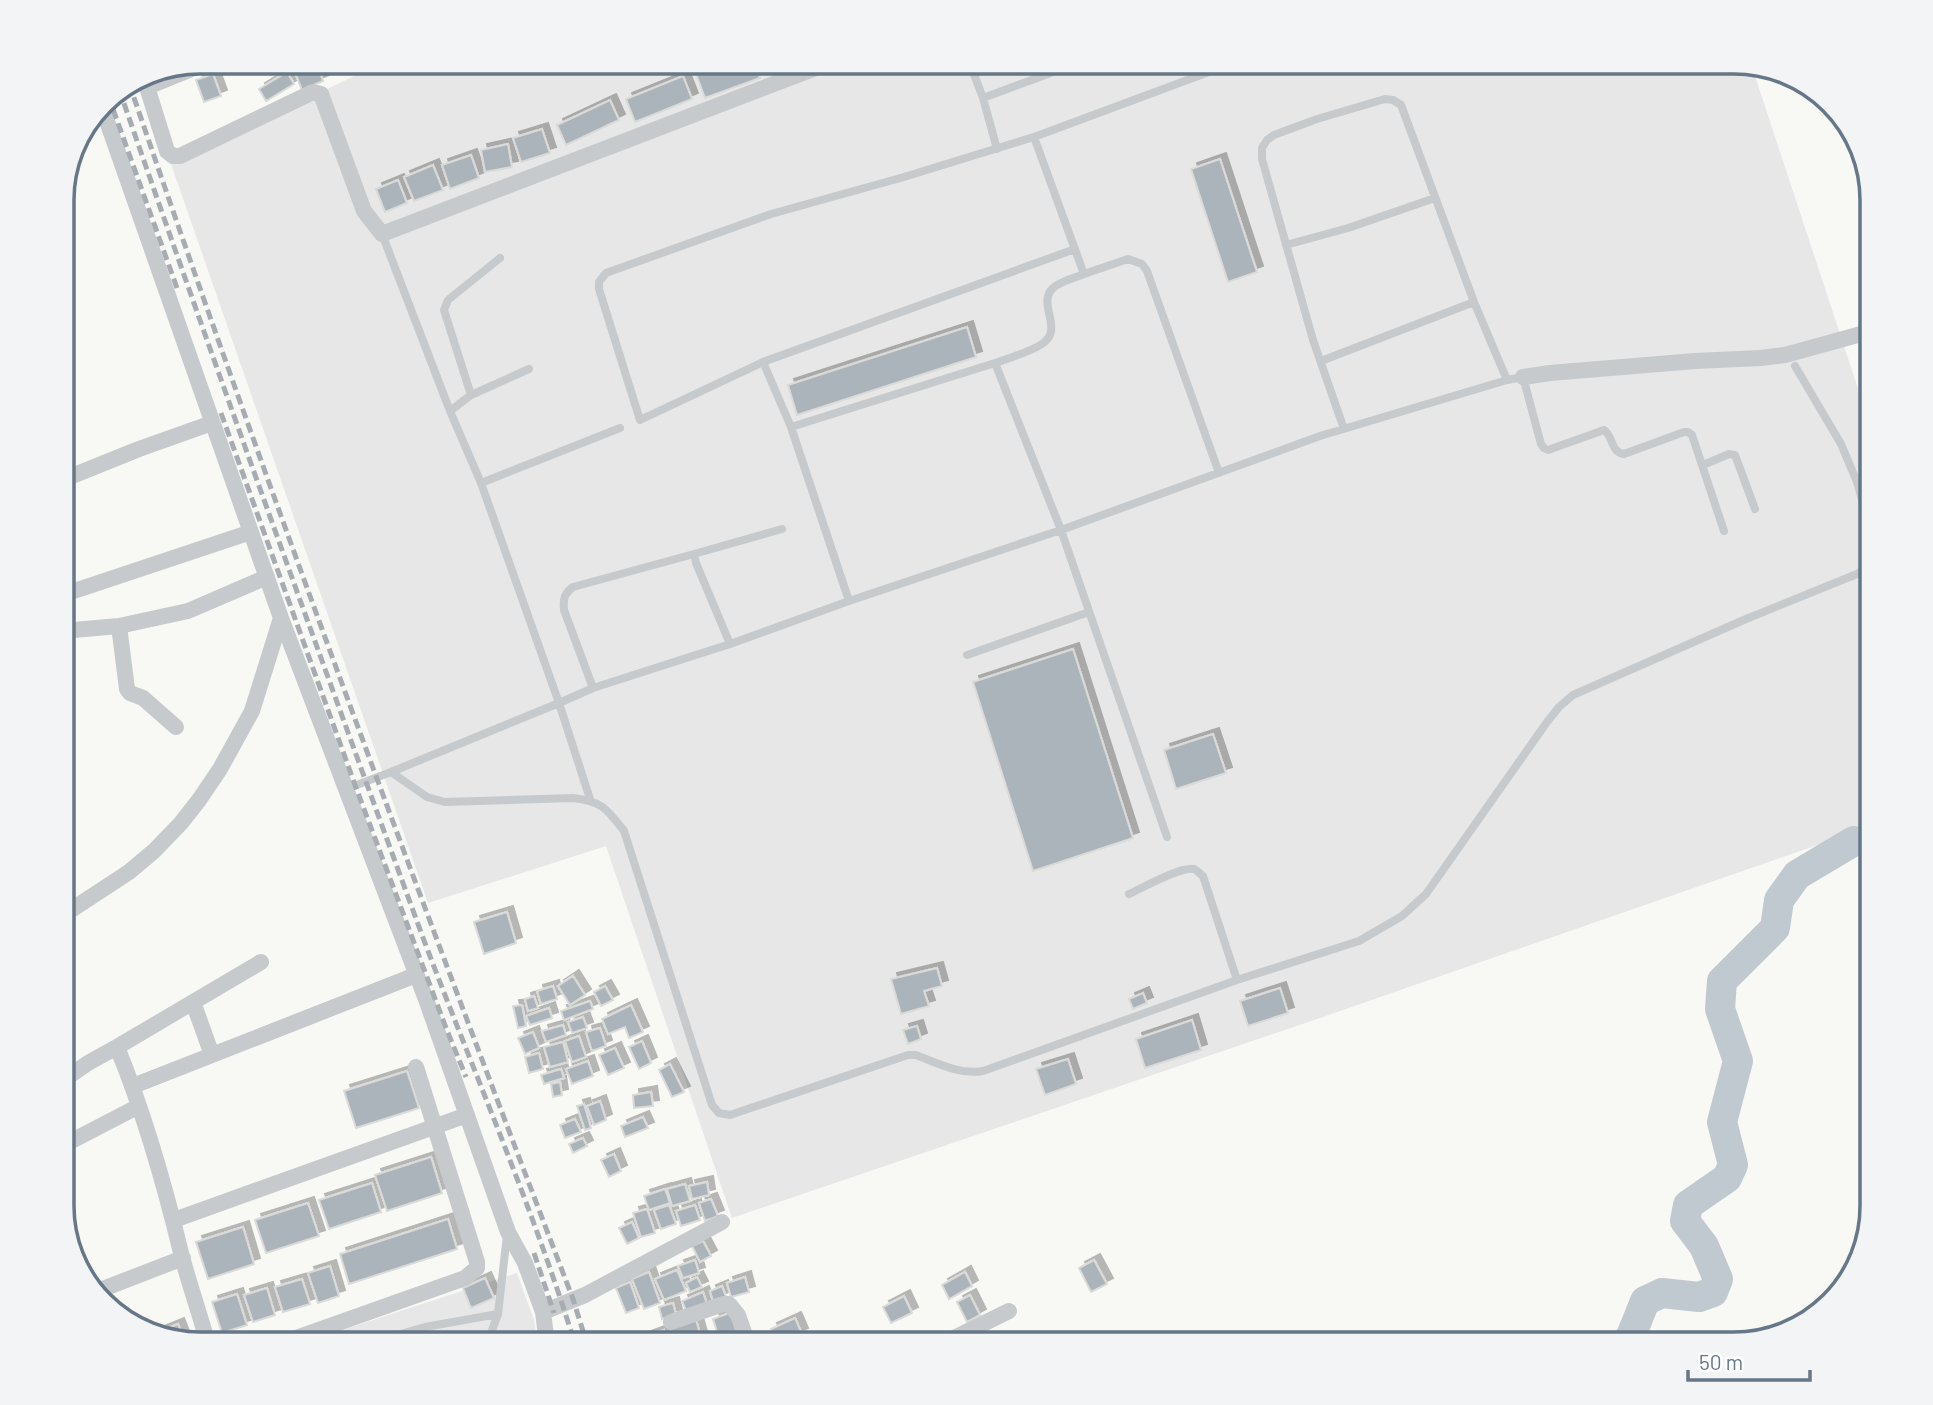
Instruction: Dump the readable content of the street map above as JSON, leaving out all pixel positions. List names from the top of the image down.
{
  "scale_bar": "50 m"
}
